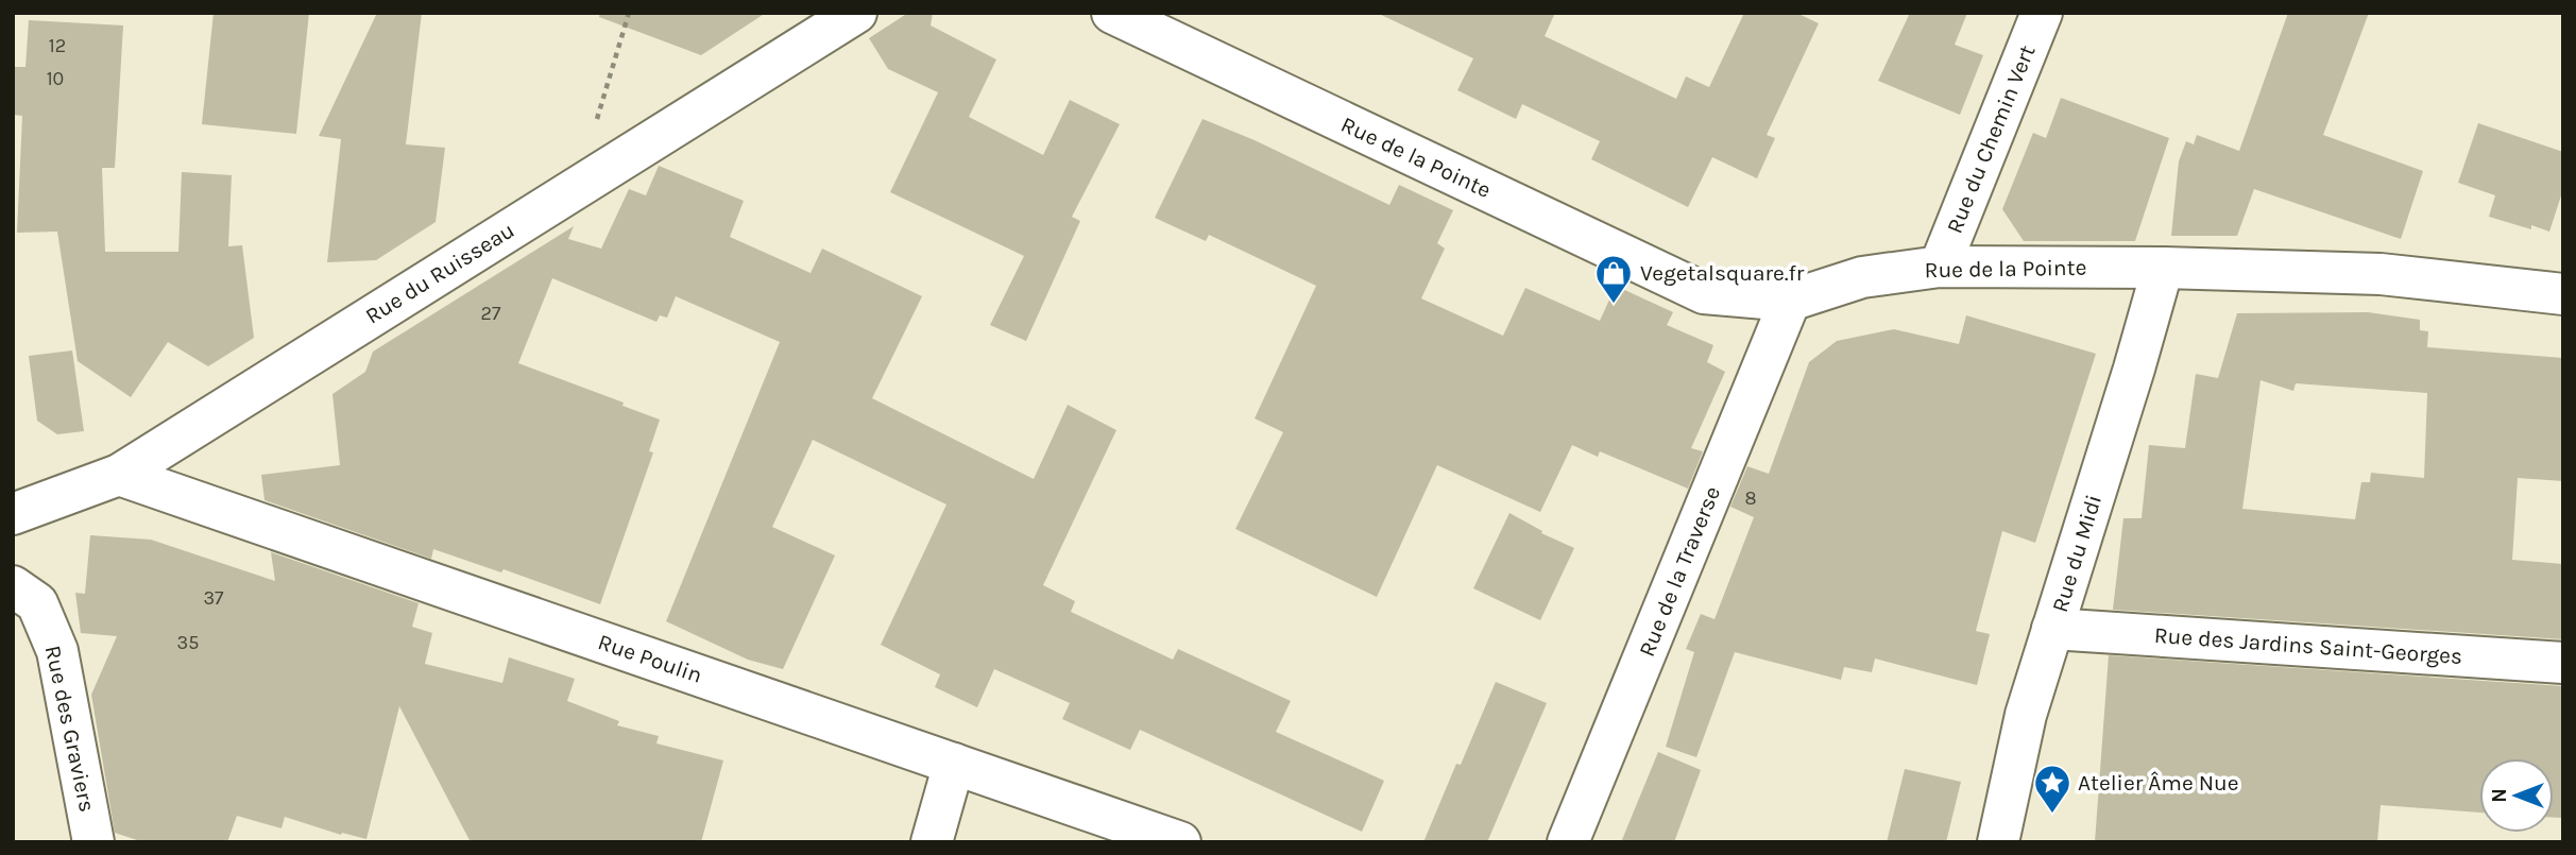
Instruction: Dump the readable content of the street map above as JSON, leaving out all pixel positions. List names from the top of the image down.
{
  "streets": {
    "street": [
      "Rue du Chemin Vert",
      "Rue de la Pointe",
      "Rue du Ruisseau",
      "Rue du Midi",
      "Rue de la Traverse",
      "Rue des Jardins Saint-Georges",
      "Rue Poulin",
      "Rue des Graviers"
    ]
  },
  "crossings": [
    ["Rue du Chemin Vert", "Rue de la Pointe"],
    ["Rue de la Pointe", "Rue du Midi"],
    ["Rue de la Pointe", "Rue de la Traverse"],
    ["Rue du Ruisseau", "Rue Poulin"],
    ["Rue du Midi", "Rue des Jardins Saint-Georges"]
  ],
  "places": {
    "shop": ["Vegetalsquare.fr"],
    "place": ["Atelier Âme Nue"]
  },
  "house_numbers": [
    "12",
    "10",
    "27",
    "8",
    "37",
    "35"
  ],
  "north": "left"
}
